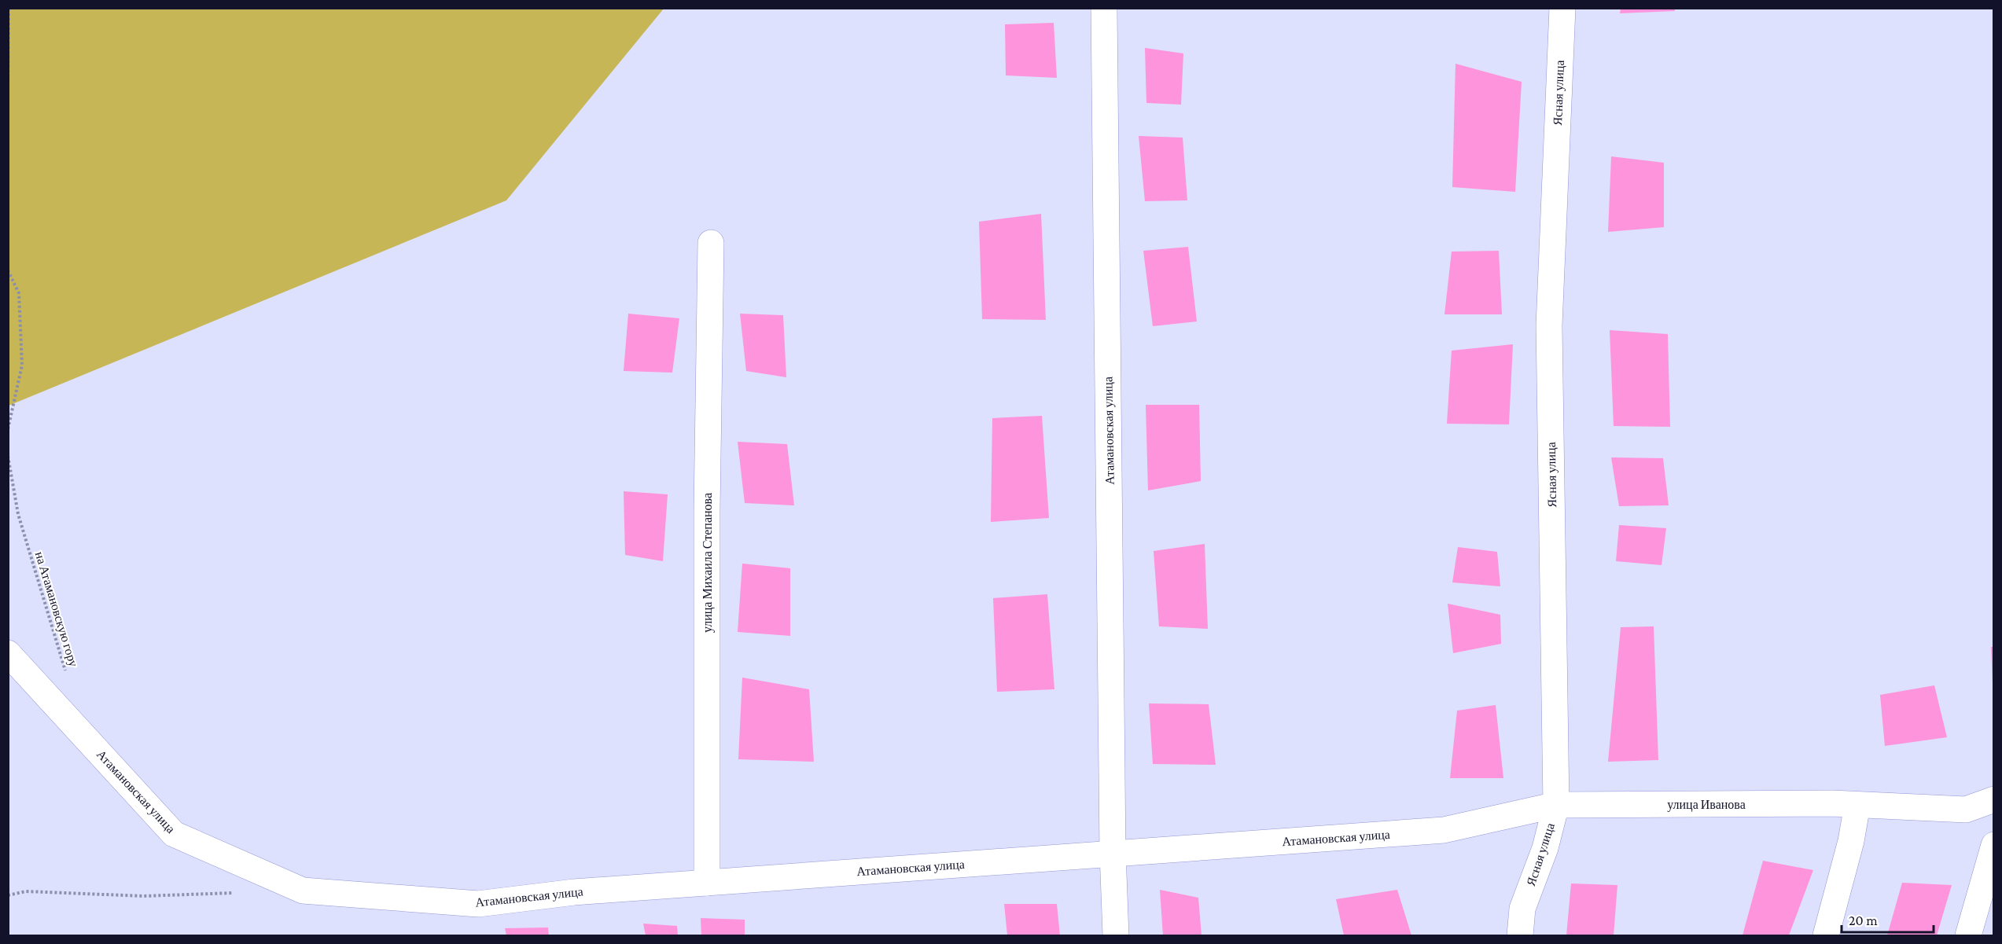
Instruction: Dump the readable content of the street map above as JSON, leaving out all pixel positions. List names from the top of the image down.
{
  "streets": {
    "street": [
      "Ясная улица",
      "Атамановская улица",
      "улица Михаила Степанова",
      "улица Иванова"
    ],
    "path": ["на Атамановскую гору"]
  },
  "crossings": [
    ["Ясная улица", "Атамановская улица"],
    ["Ясная улица", "улица Иванова"],
    ["Атамановская улица", "улица Михаила Степанова"],
    ["Атамановская улица", "улица Иванова"]
  ],
  "scale_bar": "20 m"
}
